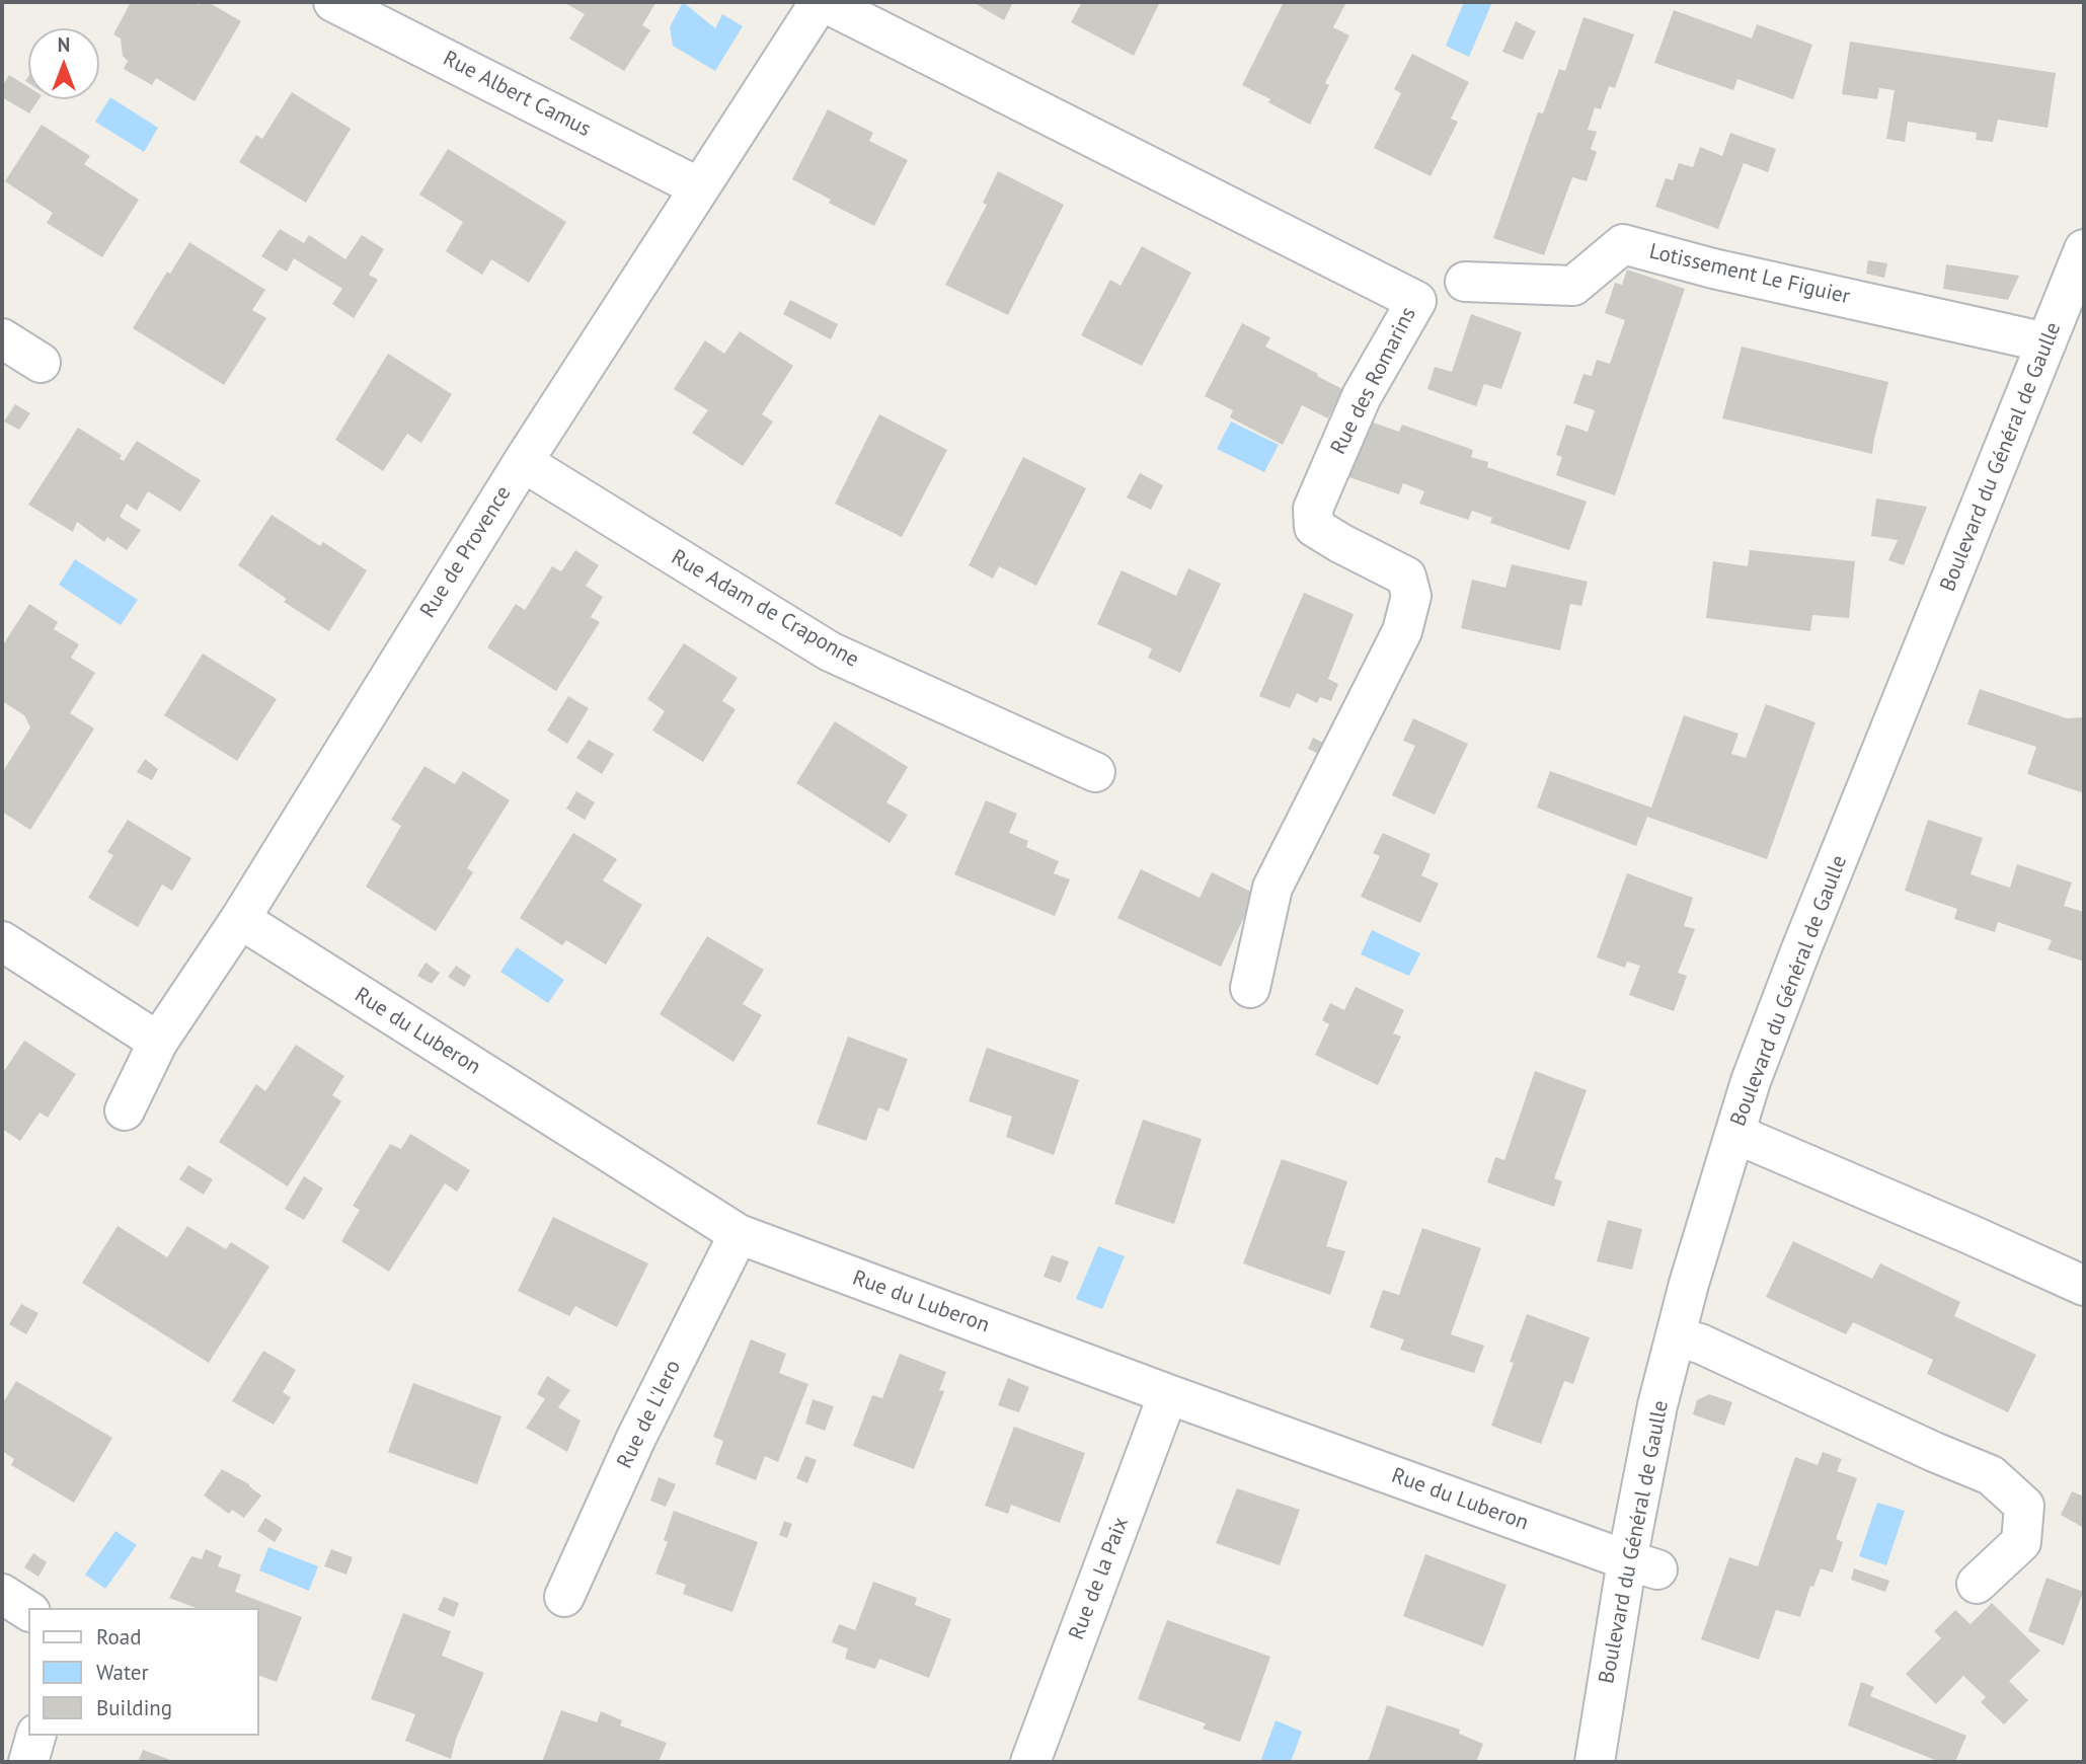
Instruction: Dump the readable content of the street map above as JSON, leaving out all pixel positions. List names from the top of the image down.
{
  "streets": {
    "street": [
      "Rue Albert Camus",
      "Lotissement Le Figuier",
      "Rue des Romarins",
      "Boulevard du Général de Gaulle",
      "Rue de Provence",
      "Rue Adam de Craponne",
      "Rue du Luberon",
      "Rue de L'Iero",
      "Rue de la Paix"
    ]
  },
  "crossings": [
    ["Rue Albert Camus", "Rue de Provence"],
    ["Lotissement Le Figuier", "Boulevard du Général de Gaulle"],
    ["Rue des Romarins", "Rue de Provence"],
    ["Boulevard du Général de Gaulle", "Rue du Luberon"],
    ["Rue de Provence", "Rue Adam de Craponne"],
    ["Rue de Provence", "Rue du Luberon"],
    ["Rue du Luberon", "Rue de L'Iero"],
    ["Rue du Luberon", "Rue de la Paix"]
  ],
  "legend": ["Road", "Water", "Building"],
  "north": "top"
}
